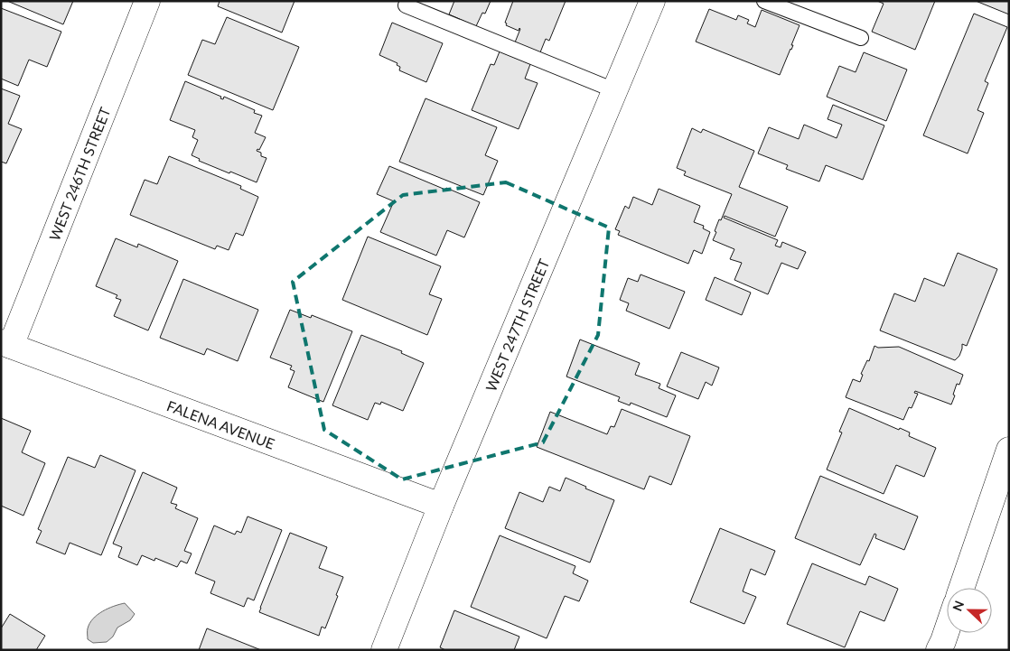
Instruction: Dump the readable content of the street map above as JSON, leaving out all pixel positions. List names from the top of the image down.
{
  "streets": {
    "street": ["WEST 246TH STREET", "WEST 247TH STREET", "FALENA AVENUE"]
  },
  "crossings": [
    ["WEST 246TH STREET", "FALENA AVENUE"],
    ["WEST 247TH STREET", "FALENA AVENUE"]
  ],
  "north": "left"
}
